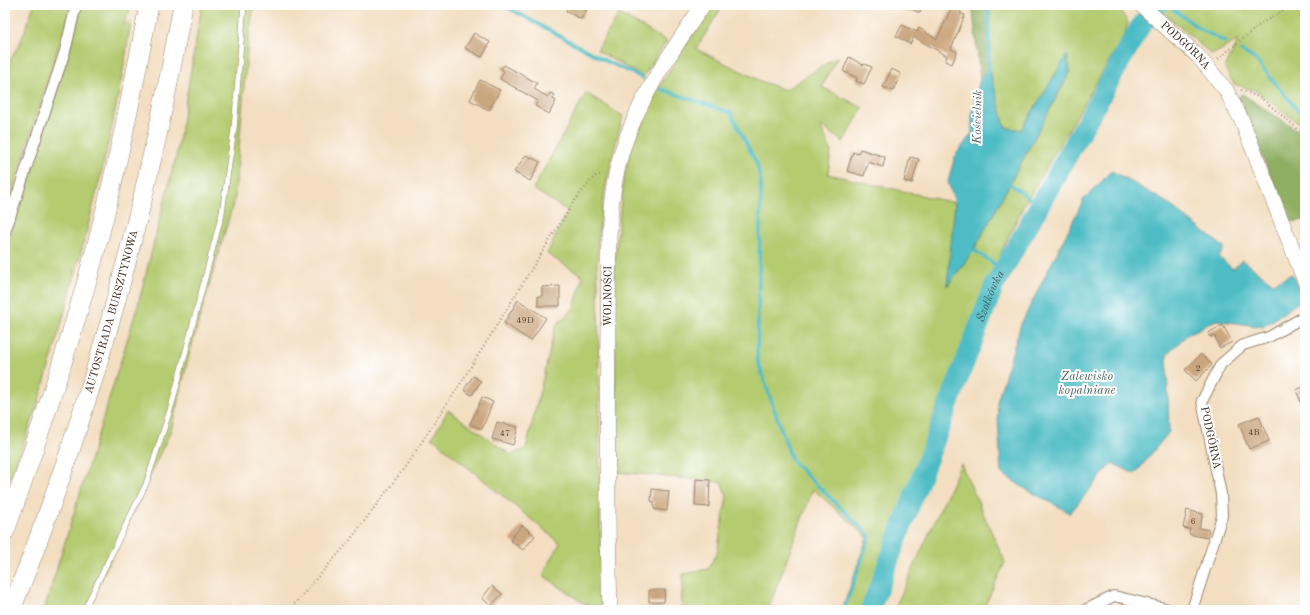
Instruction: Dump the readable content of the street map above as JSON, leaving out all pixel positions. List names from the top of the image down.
{
  "streets": {
    "highway": ["AUTOSTRADA BURSZTYNOWA"],
    "main road": ["PODGÓRNA", "WOLNOŚCI"]
  },
  "water": ["Kościelnik", "Szotkówka", "Zalewisko kopalniane"],
  "house_numbers": [
    "49D",
    "2",
    "4B",
    "47",
    "6"
  ]
}
